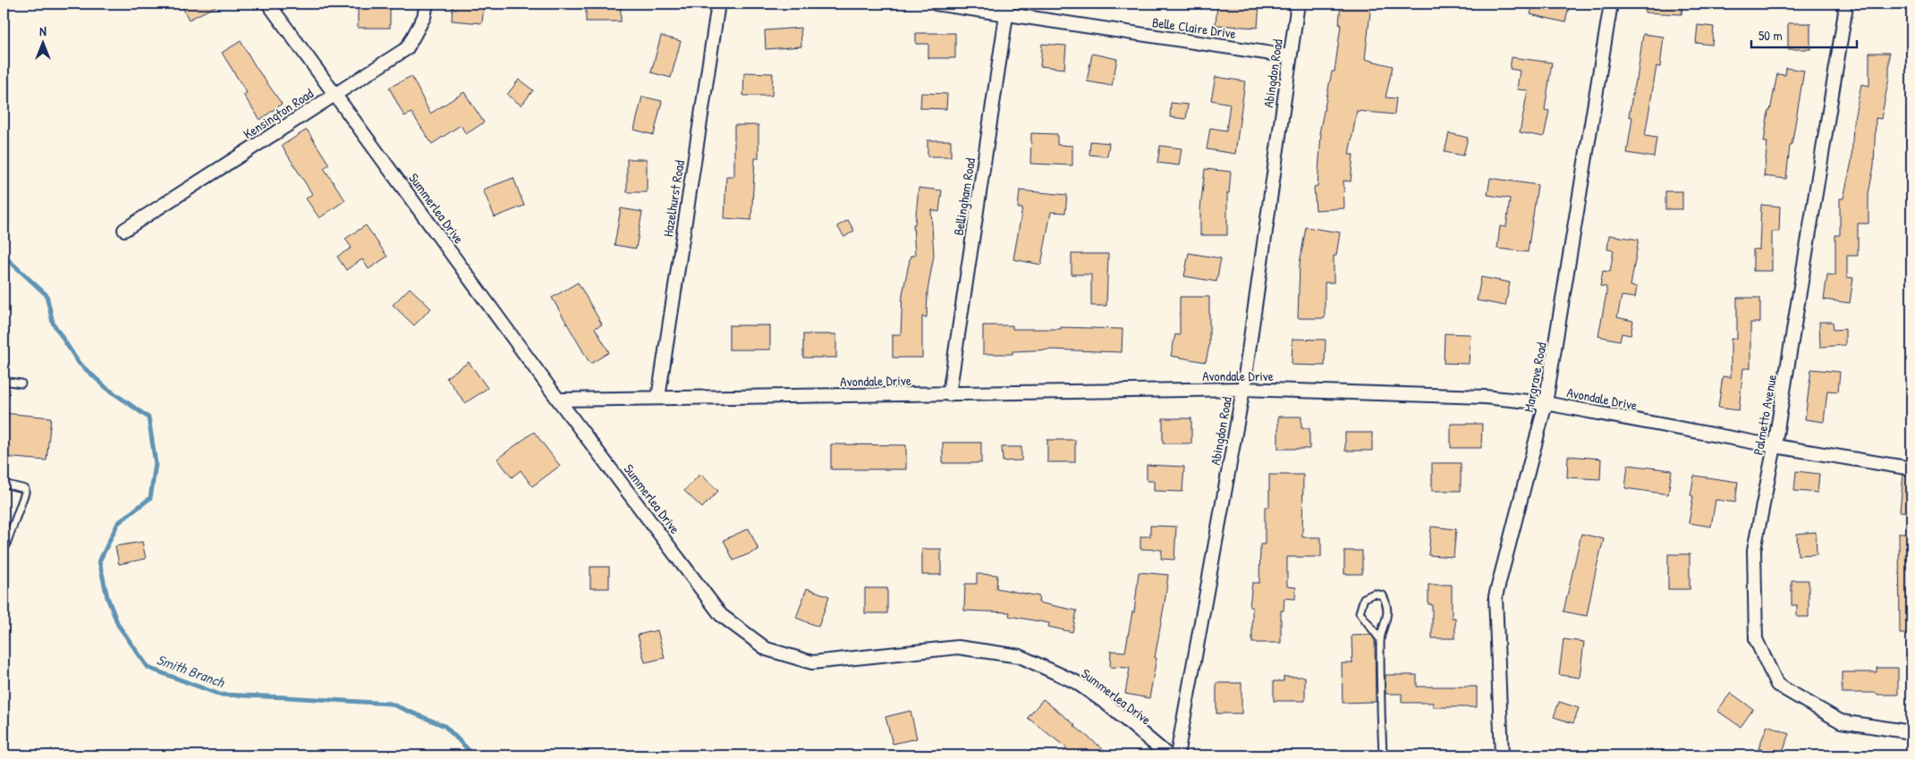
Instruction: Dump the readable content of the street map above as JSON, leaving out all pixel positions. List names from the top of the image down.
{
  "streets": {
    "street": [
      "Belle Claire Drive",
      "Abingdon Road",
      "Kensington Road",
      "Bellingham Road",
      "Hazelhurst Road",
      "Summerlea Drive",
      "Avondale Drive",
      "Margrave Road",
      "Palmetto Avenue"
    ]
  },
  "crossings": [
    ["Belle Claire Drive", "Abingdon Road"],
    ["Belle Claire Drive", "Bellingham Road"],
    ["Abingdon Road", "Avondale Drive"],
    ["Kensington Road", "Summerlea Drive"],
    ["Bellingham Road", "Avondale Drive"],
    ["Hazelhurst Road", "Avondale Drive"],
    ["Summerlea Drive", "Avondale Drive"],
    ["Avondale Drive", "Margrave Road"],
    ["Avondale Drive", "Palmetto Avenue"]
  ],
  "water": ["Smith Branch"],
  "scale_bar": "50 m",
  "north": "top"
}
